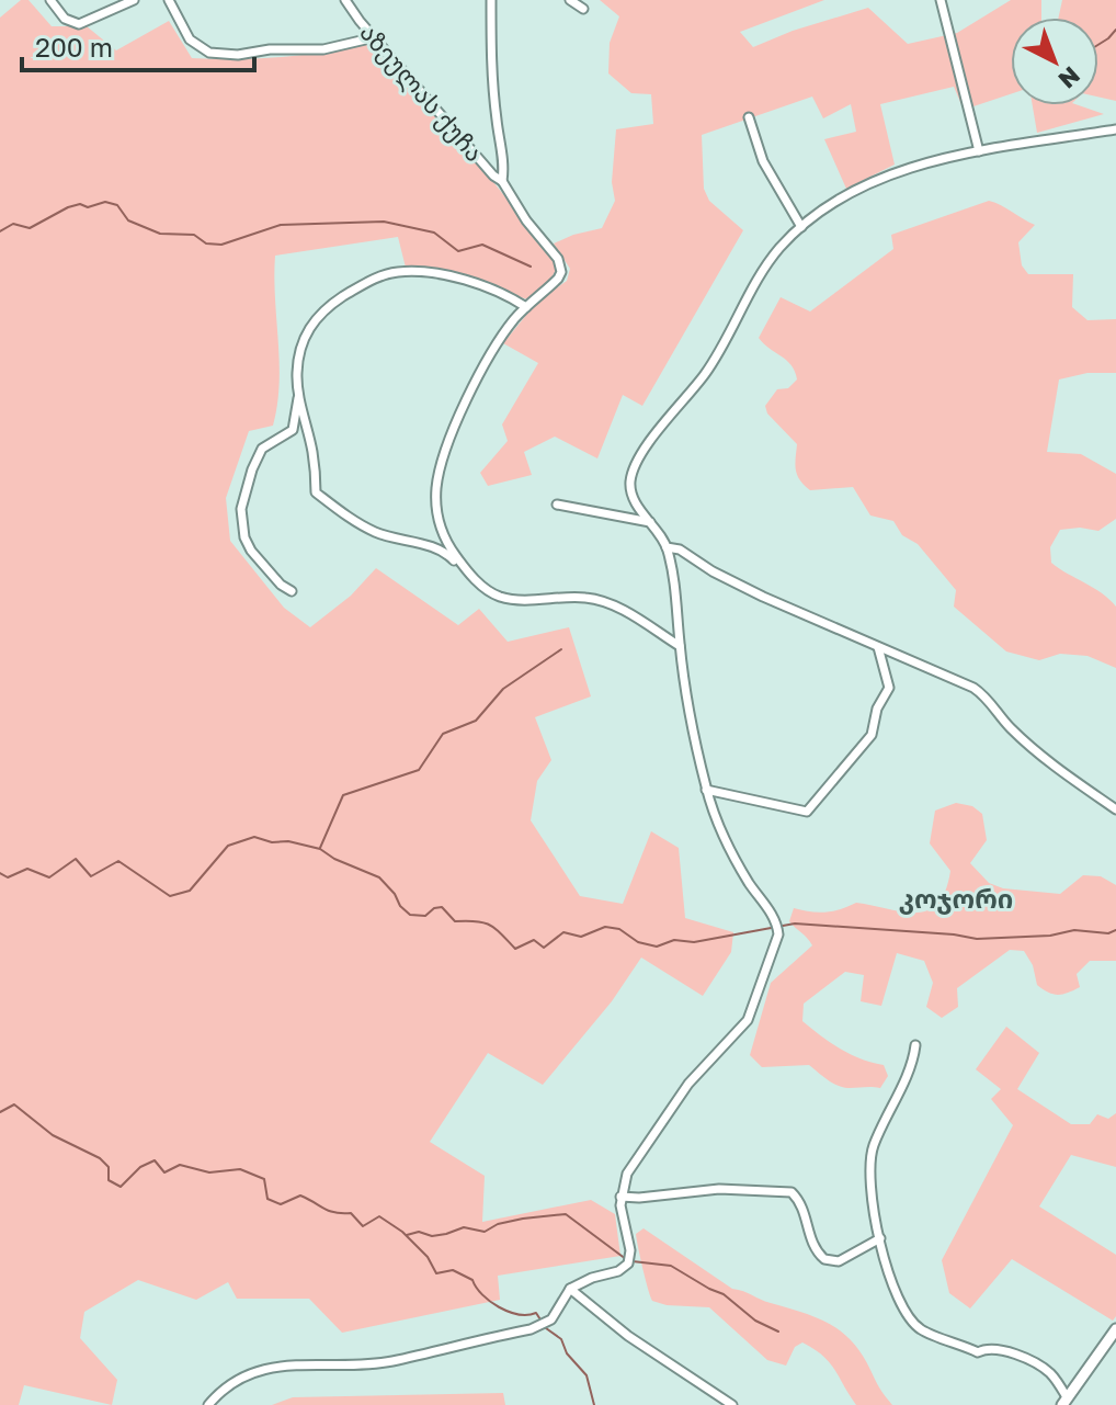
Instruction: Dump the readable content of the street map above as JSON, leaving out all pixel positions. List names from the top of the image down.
{
  "streets": {
    "street": ["აზეულას ქუჩა"]
  },
  "districts": ["კოჯორი"],
  "scale_bar": "200 m",
  "north": "bottom right"
}
